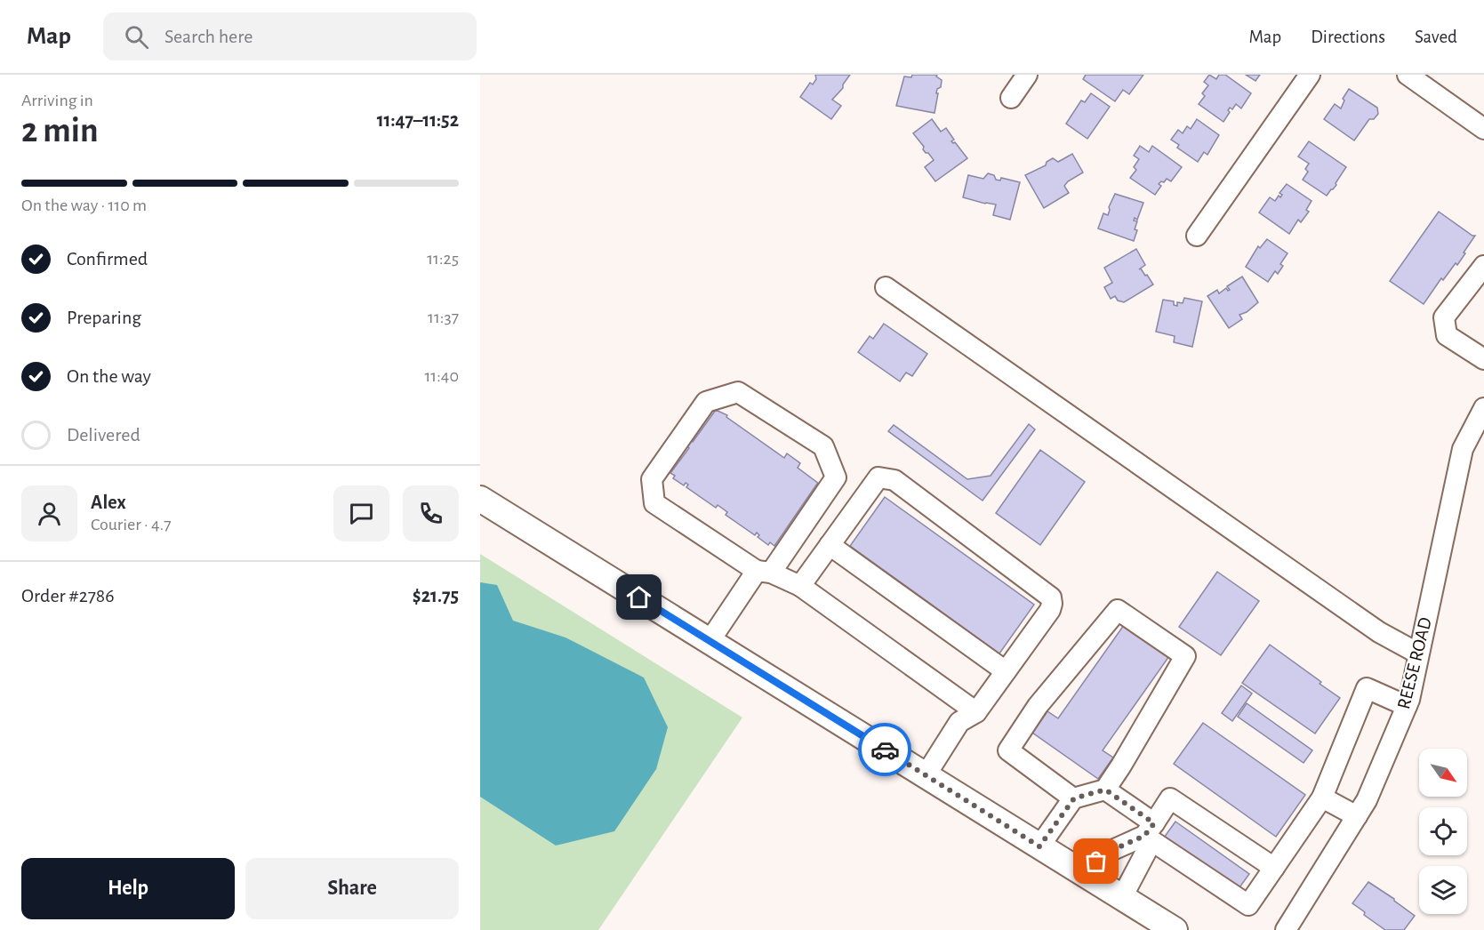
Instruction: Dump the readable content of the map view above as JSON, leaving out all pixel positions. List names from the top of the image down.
{
  "streets": {
    "street": ["REESE ROAD"]
  },
  "north": "bottom right",
  "page": {
    "header": "Map",
    "search": "Search here",
    "nav": ["Map", "Directions", "Saved"],
    "heading": ["2 min", "Arriving in", "11:47–11:52"],
    "panel": [
      "Alex",
      "Courier · 4.7",
      "Order #2786",
      "$21.75"
    ],
    "bar": "On the way · 110 m",
    "list": [
      ["Confirmed", "11:25"],
      ["Preparing", "11:37"],
      ["On the way", "11:40"],
      "Delivered"
    ],
    "buttons": ["Help", "Share"]
  }
}
